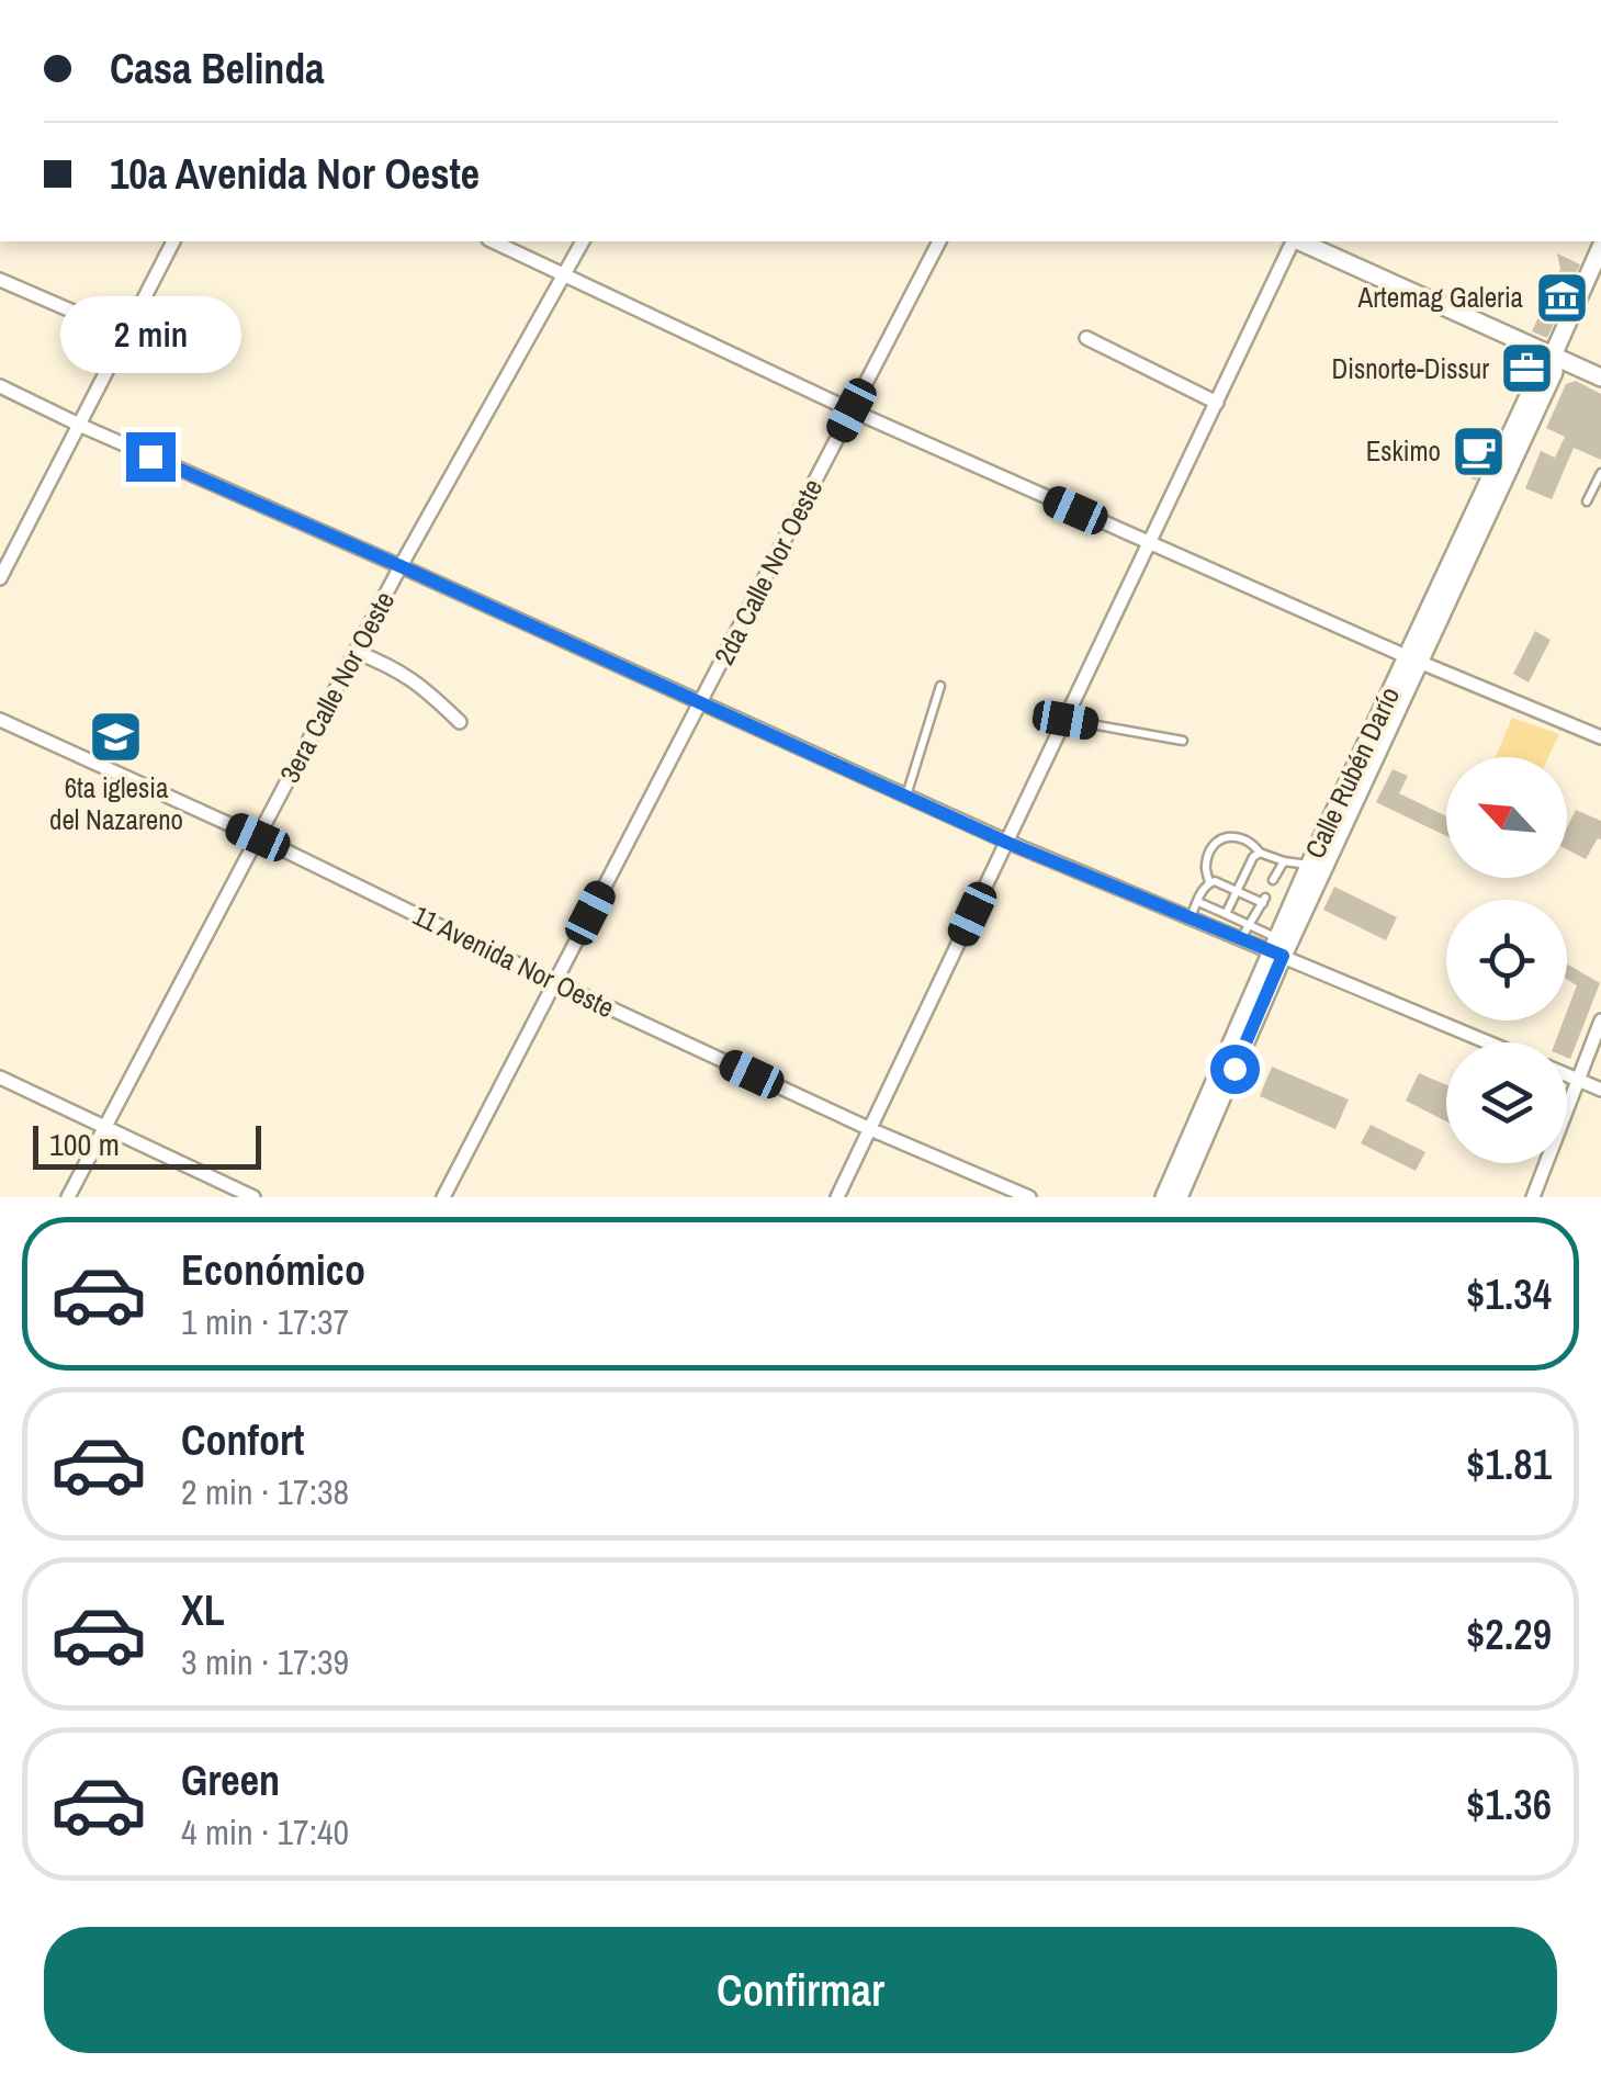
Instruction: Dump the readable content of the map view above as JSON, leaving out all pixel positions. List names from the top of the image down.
{
  "streets": {
    "street": [
      "2da Calle Nor Oeste",
      "3era Calle Nor Oeste",
      "Calle Rubén Darío",
      "11 Avenida Nor Oeste"
    ]
  },
  "crossings": [
    ["2da Calle Nor Oeste", "11 Avenida Nor Oeste"],
    ["3era Calle Nor Oeste", "11 Avenida Nor Oeste"]
  ],
  "places": {
    "museum": ["Artemag Galeria"],
    "office": ["Disnorte-Dissur"],
    "cafe": ["Eskimo"],
    "school or university": ["6ta iglesia del Nazareno"]
  },
  "scale_bar": "100 m",
  "north": "top left",
  "page": {
    "banner": ["Casa Belinda", "10a Avenida Nor Oeste"],
    "bubble": "2 min",
    "scale": "100 m",
    "list": [
      {
        "name": "Económico",
        "note": "1 min · 17:37",
        "value": "$1.34"
      },
      {
        "name": "Confort",
        "note": "2 min · 17:38",
        "value": "$1.81"
      },
      {
        "name": "XL",
        "note": "3 min · 17:39",
        "value": "$2.29"
      },
      {
        "name": "Green",
        "note": "4 min · 17:40",
        "value": "$1.36"
      }
    ],
    "buttons": "Confirmar"
  }
}
